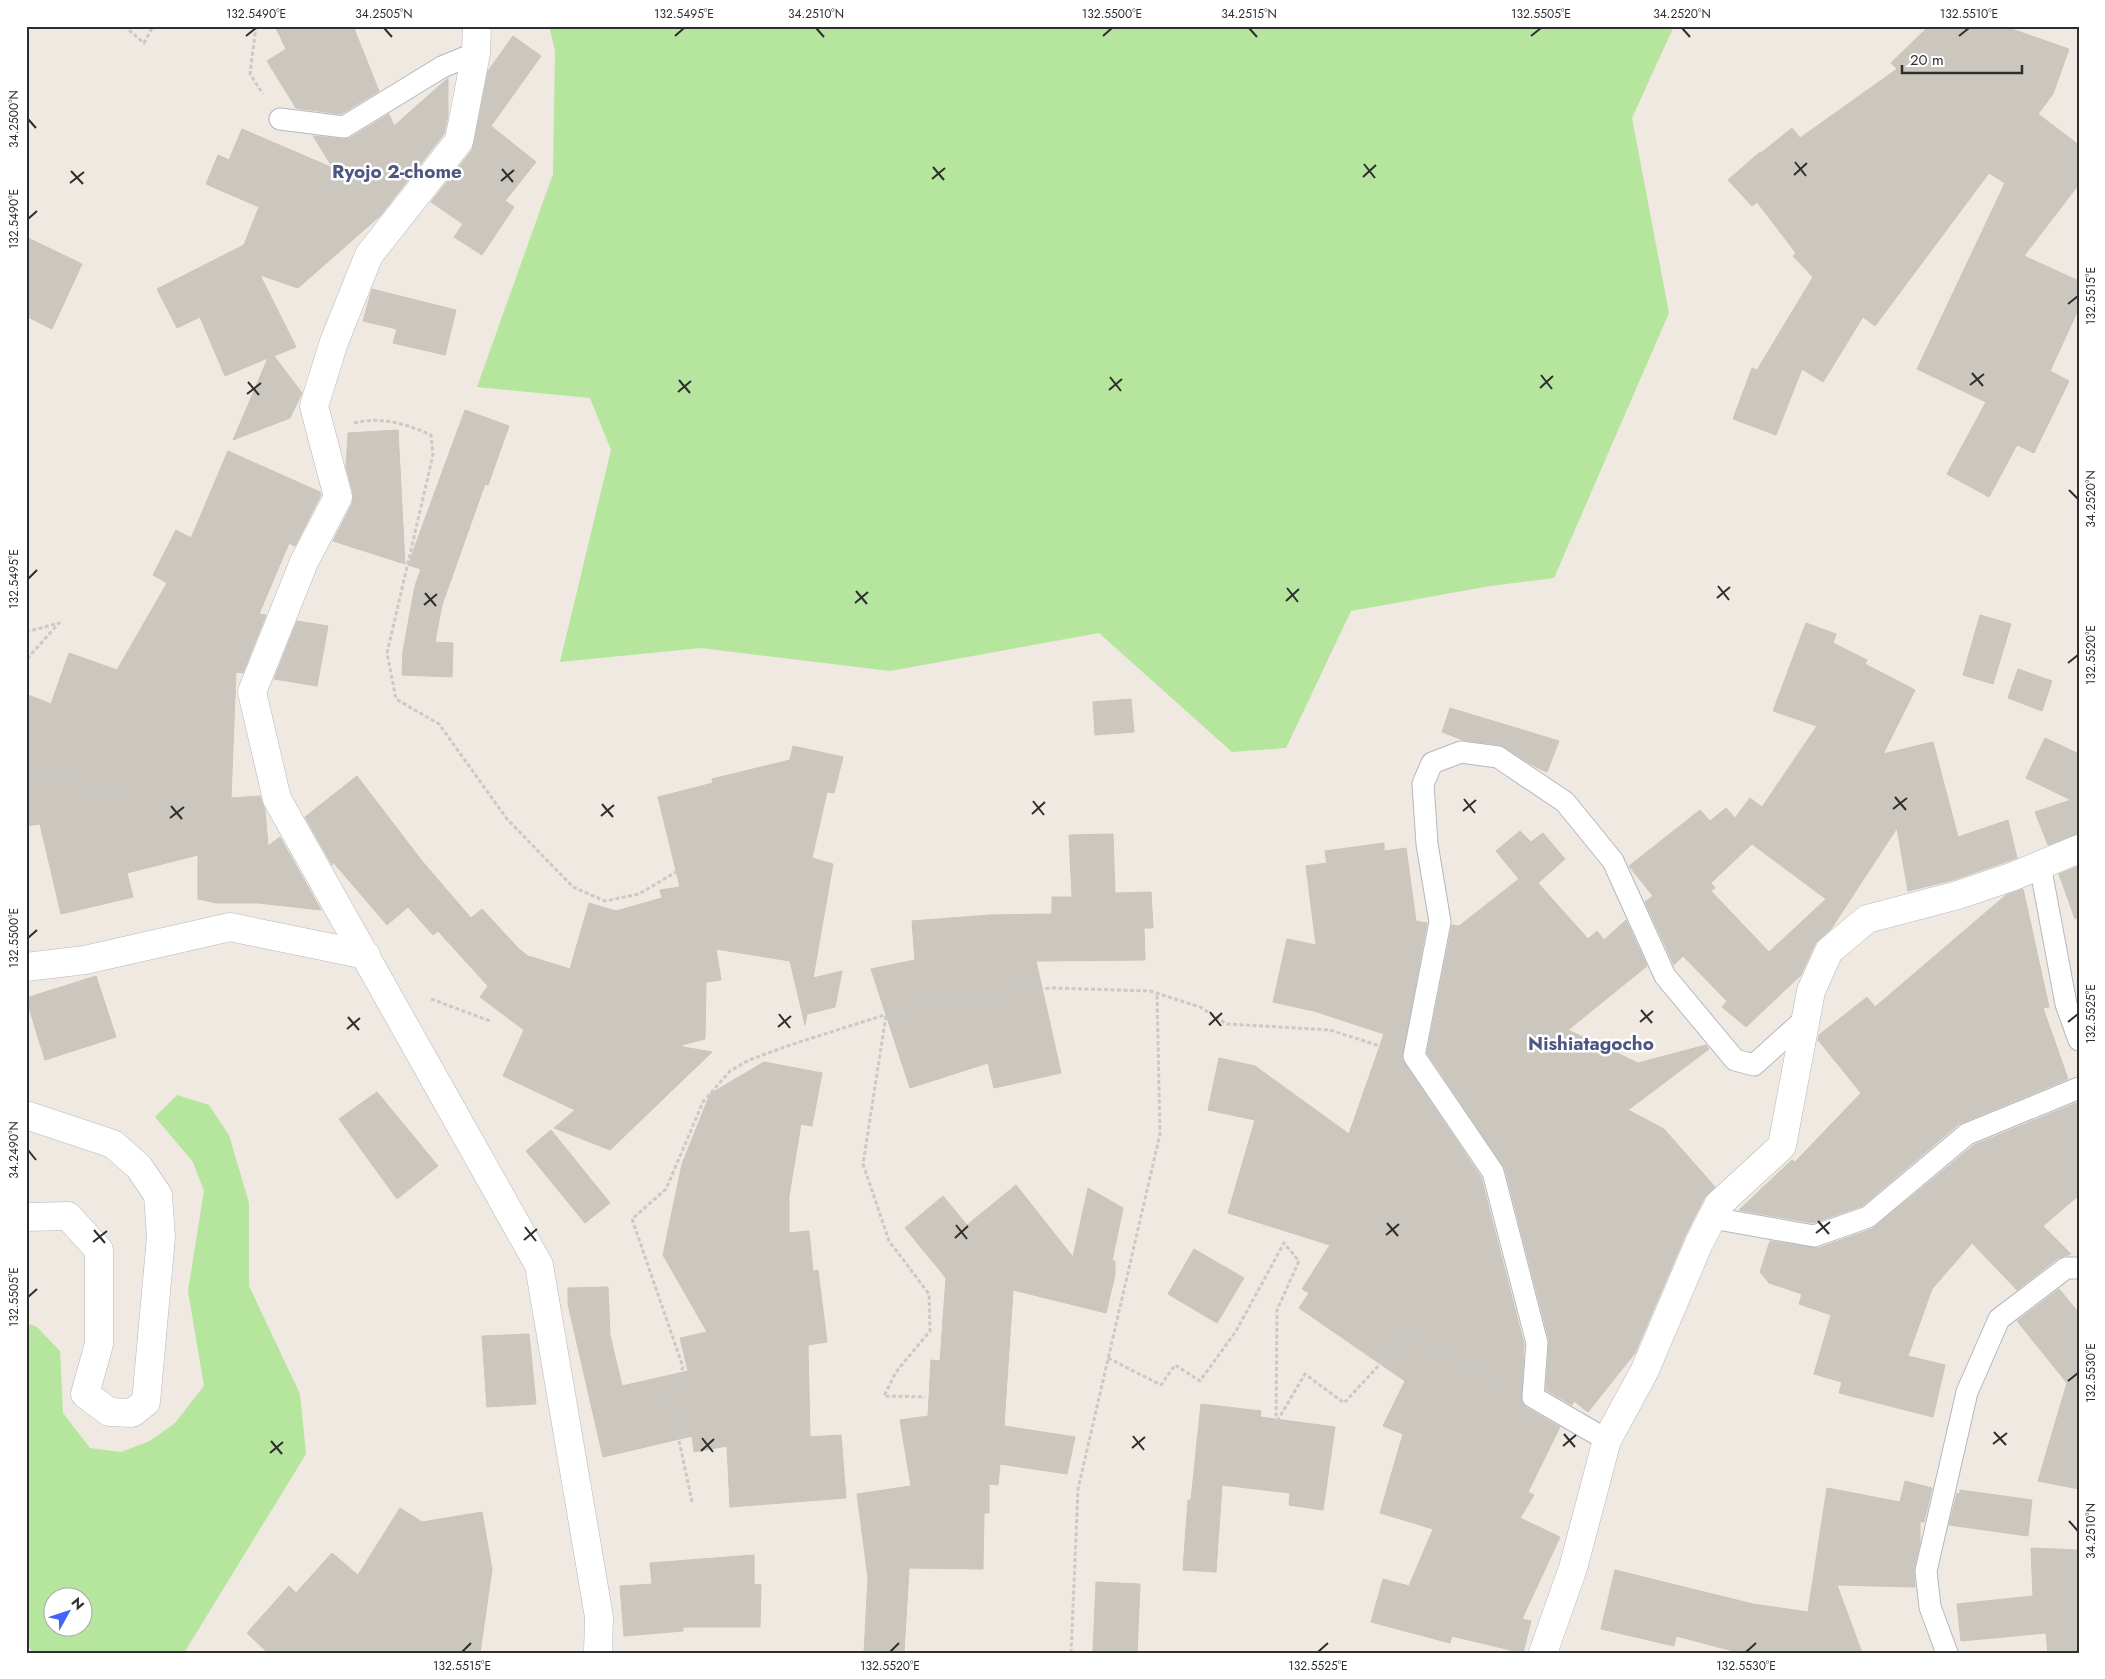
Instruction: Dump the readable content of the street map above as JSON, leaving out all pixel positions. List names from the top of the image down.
{
  "districts": ["Ryojo 2-chome", "Nishiatagocho"],
  "scale_bar": "20 m",
  "north": "top right",
  "coordinates": [
    "132.5490°E",
    "34.2505°N",
    "132.5495°E",
    "34.2510°N",
    "132.5500°E",
    "34.2515°N",
    "132.5505°E",
    "34.2520°N",
    "132.5510°E",
    "34.2500°N",
    "132.5515°E",
    "132.5520°E",
    "132.5525°E",
    "34.2490°N",
    "132.5530°E"
  ]
}
